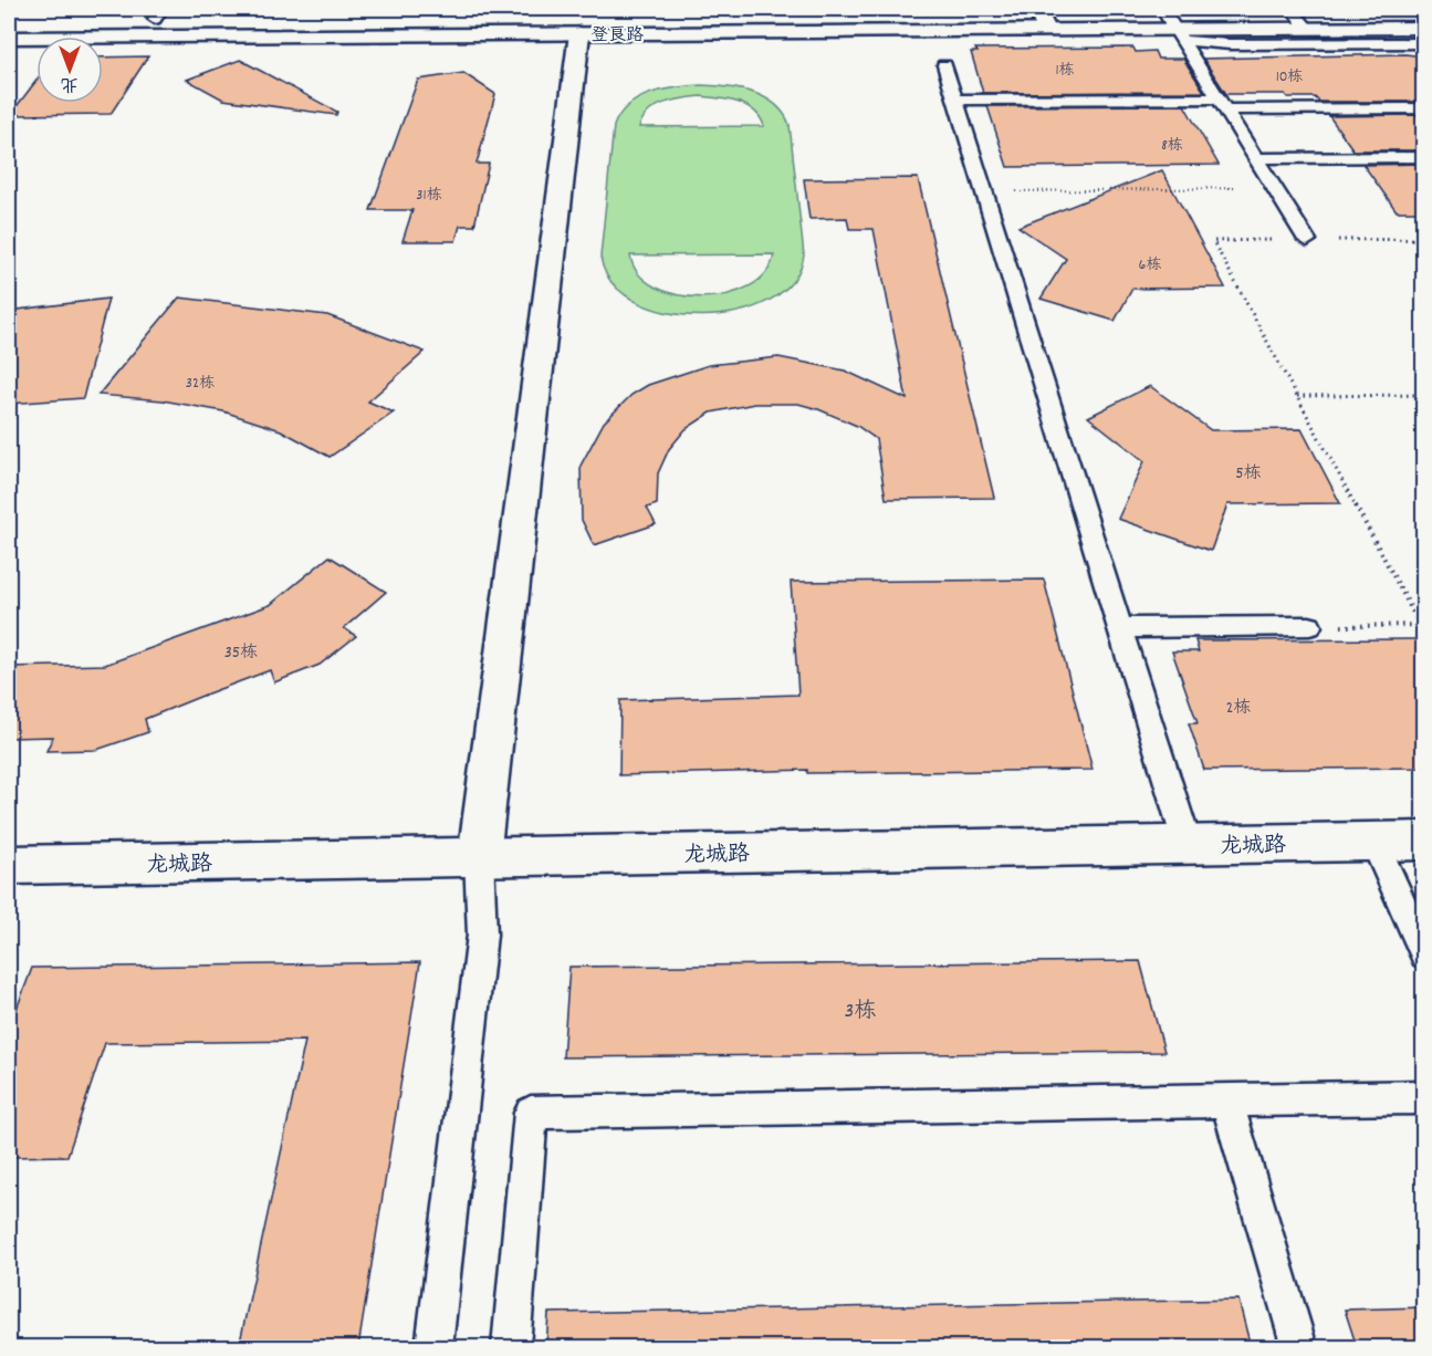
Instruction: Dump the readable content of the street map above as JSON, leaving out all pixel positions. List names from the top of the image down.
{
  "streets": {
    "street": ["登良路", "龙城路"]
  },
  "house_numbers": [
    "1栋",
    "10栋",
    "8栋",
    "31栋",
    "6栋",
    "32栋",
    "5栋",
    "35栋",
    "2栋",
    "3栋"
  ],
  "north": "bottom"
}
